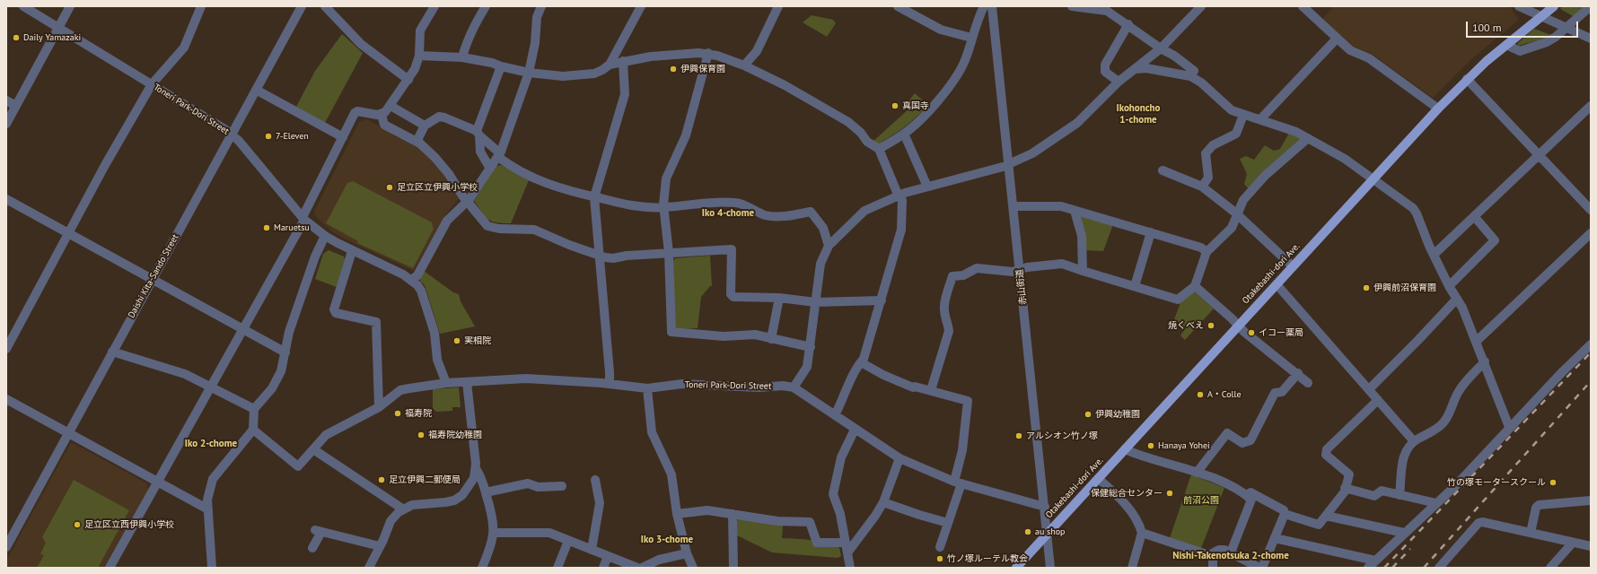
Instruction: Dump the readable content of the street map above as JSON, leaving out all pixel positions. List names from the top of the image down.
{
  "streets": {
    "main road": ["Otakebashi-dori Ave."],
    "street": ["Toneri Park-Dori Street", "Daishi Kita-Sando Street", "赤山街道"]
  },
  "crossings": [
    ["Toneri Park-Dori Street", "Daishi Kita-Sando Street"],
    ["Toneri Park-Dori Street", "赤山街道"],
    ["Otakebashi-dori Ave.", "赤山街道"]
  ],
  "districts": [
    "Ikohoncho 1-chome",
    "Iko 4-chome",
    "Iko 2-chome",
    "Iko 3-chome",
    "Nishi-Takenotsuka 2-chome"
  ],
  "parks": ["前沼公園"],
  "places": [
    "Daily Yamazaki",
    "伊興保育園",
    "真国寺",
    "7-Eleven",
    "足立区立伊興小学校",
    "Maruetsu",
    "伊興前沼保育園",
    "焼くべえ",
    "イコー薬局",
    "実相院",
    "A・Colle",
    "福寿院",
    "伊興幼稚園",
    "福寿院幼稚園",
    "アルシオン竹ノ塚",
    "Hanaya Yohei",
    "足立伊興二郵便局",
    "竹の塚モータースクール",
    "保健総合センター",
    "足立区立西伊興小学校",
    "au shop",
    "竹ノ塚ルーテル教会"
  ],
  "scale_bar": "100 m"
}
